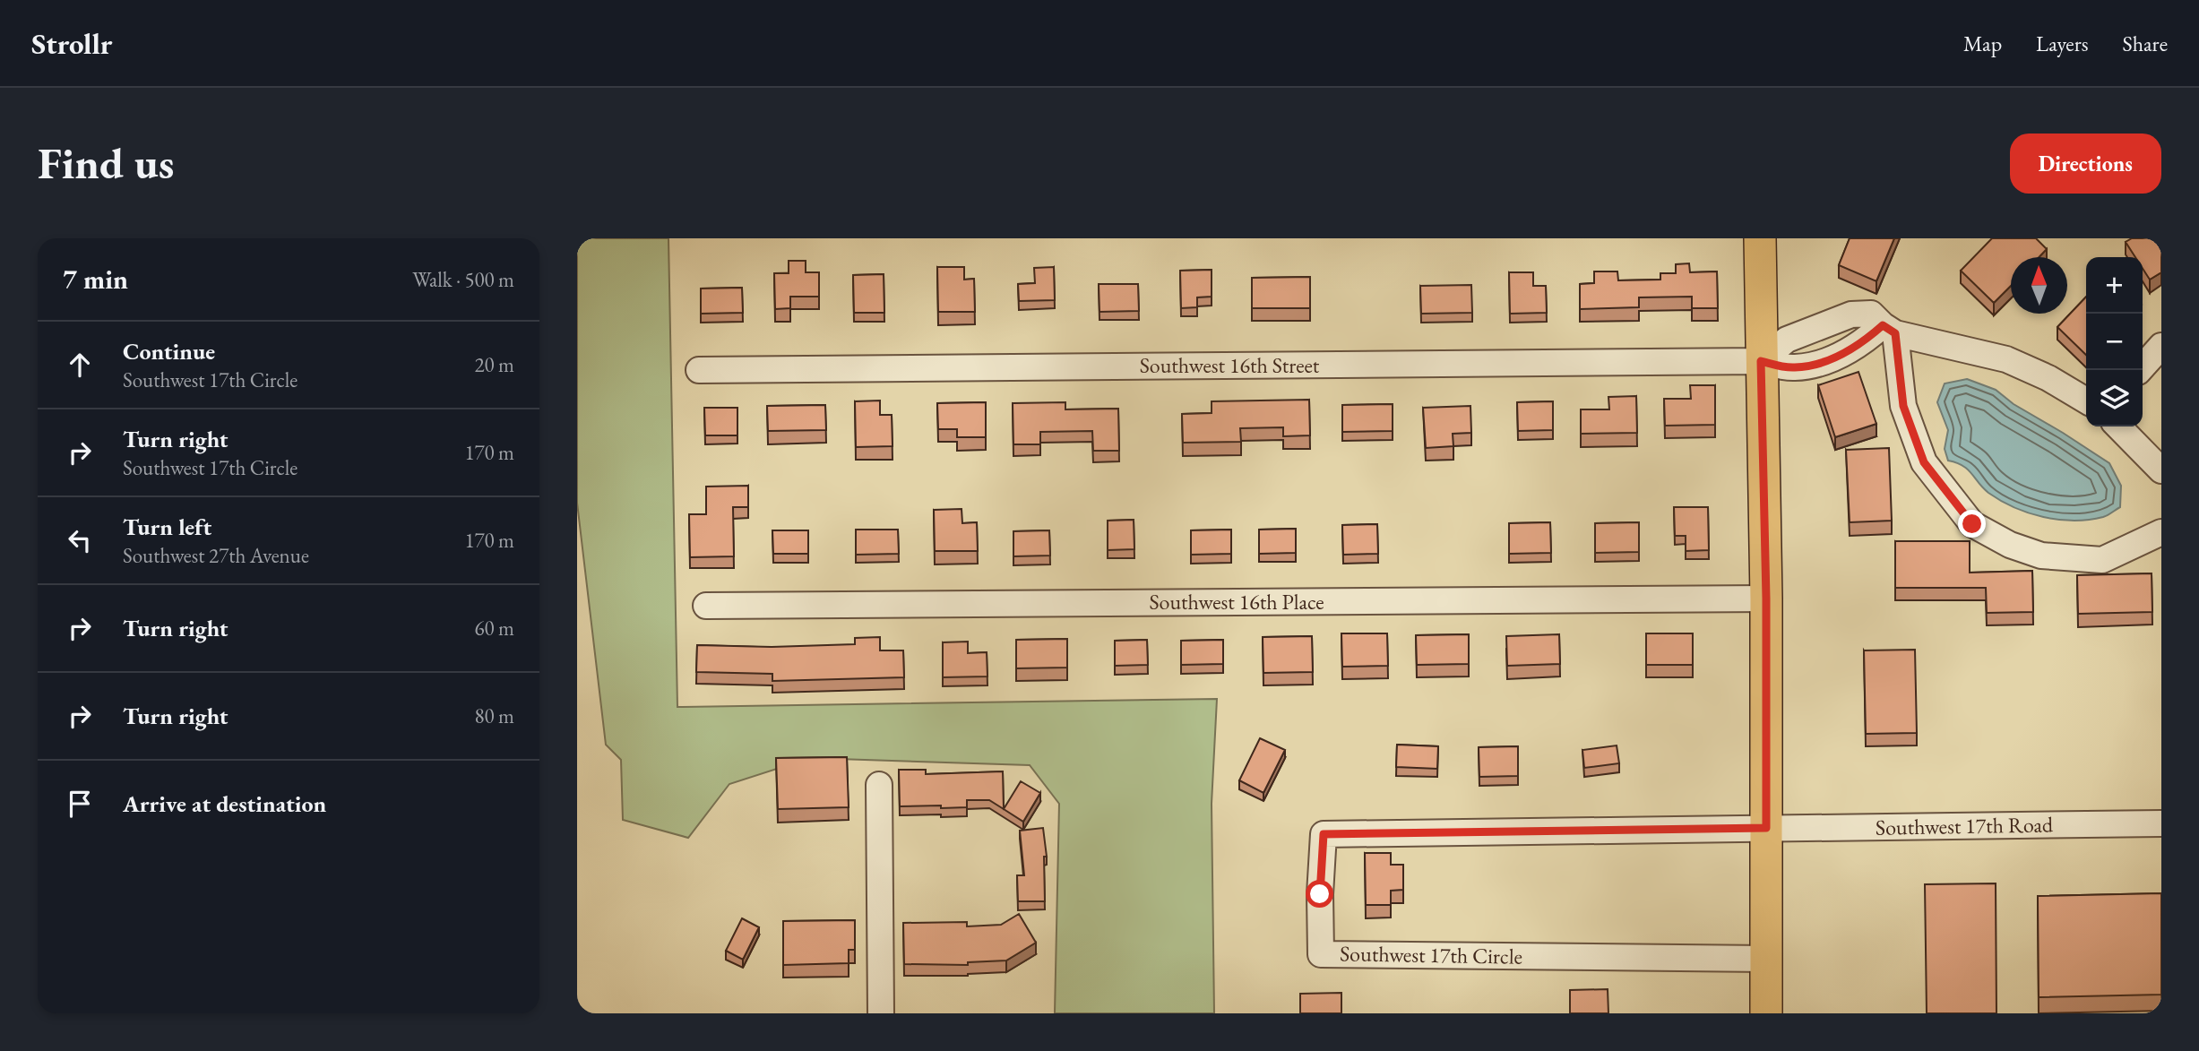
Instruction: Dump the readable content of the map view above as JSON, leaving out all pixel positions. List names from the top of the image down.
{
  "streets": {
    "street": [
      "Southwest 16th Street",
      "Southwest 16th Place",
      "Southwest 17th Road",
      "Southwest 17th Circle"
    ]
  },
  "crossings": [
    ["Southwest 17th Road", "Southwest 17th Circle"]
  ],
  "north": "top",
  "page": {
    "header": "Strollr",
    "nav": ["Map", "Layers", "Share"],
    "buttons": "Directions",
    "title": "Find us",
    "heading": ["7 min", "Walk · 500 m"],
    "map_buttons": ["+", "−"],
    "list": [
      ["Continue", "Southwest 17th Circle", "20 m"],
      ["Turn right", "Southwest 17th Circle", "170 m"],
      ["Turn left", "Southwest 27th Avenue", "170 m"],
      ["Turn right", "60 m"],
      ["Turn right", "80 m"],
      "Arrive at destination"
    ]
  }
}
